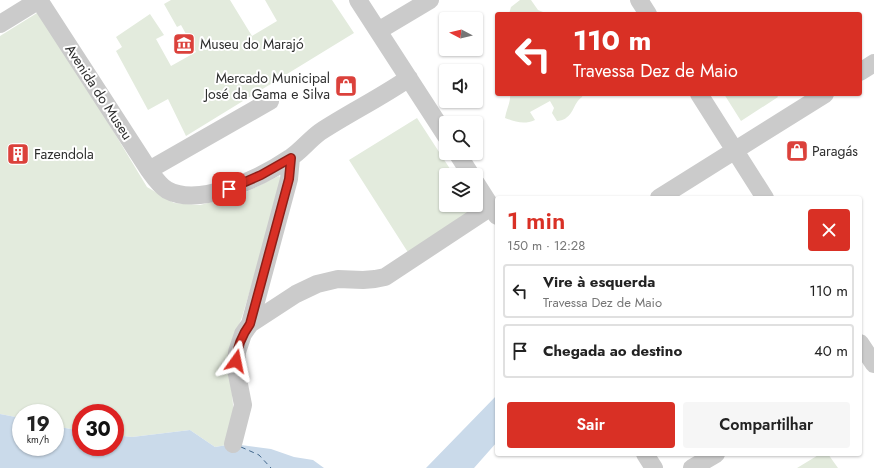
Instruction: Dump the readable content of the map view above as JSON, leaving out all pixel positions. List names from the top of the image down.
{
  "streets": {
    "street": ["Avenida do Museu"]
  },
  "places": {
    "museum": ["Museu do Marajó"],
    "shop": ["Mercado Municipal José da Gama e Silva", "Paragás"],
    "building": ["Fazendola"]
  },
  "north": "left",
  "page": {
    "turn": ["110 m", "Travessa Dez de Maio"],
    "heading": ["1 min", "150 m · 12:28"],
    "list": [
      {
        "name": "Vire à esquerda",
        "note": "Travessa Dez de Maio",
        "value": "110 m"
      },
      {
        "name": "Chegada ao destino",
        "value": "40 m"
      }
    ],
    "buttons": ["Sair", "Compartilhar"],
    "speed": "19 km/h",
    "limit": "30"
  }
}
